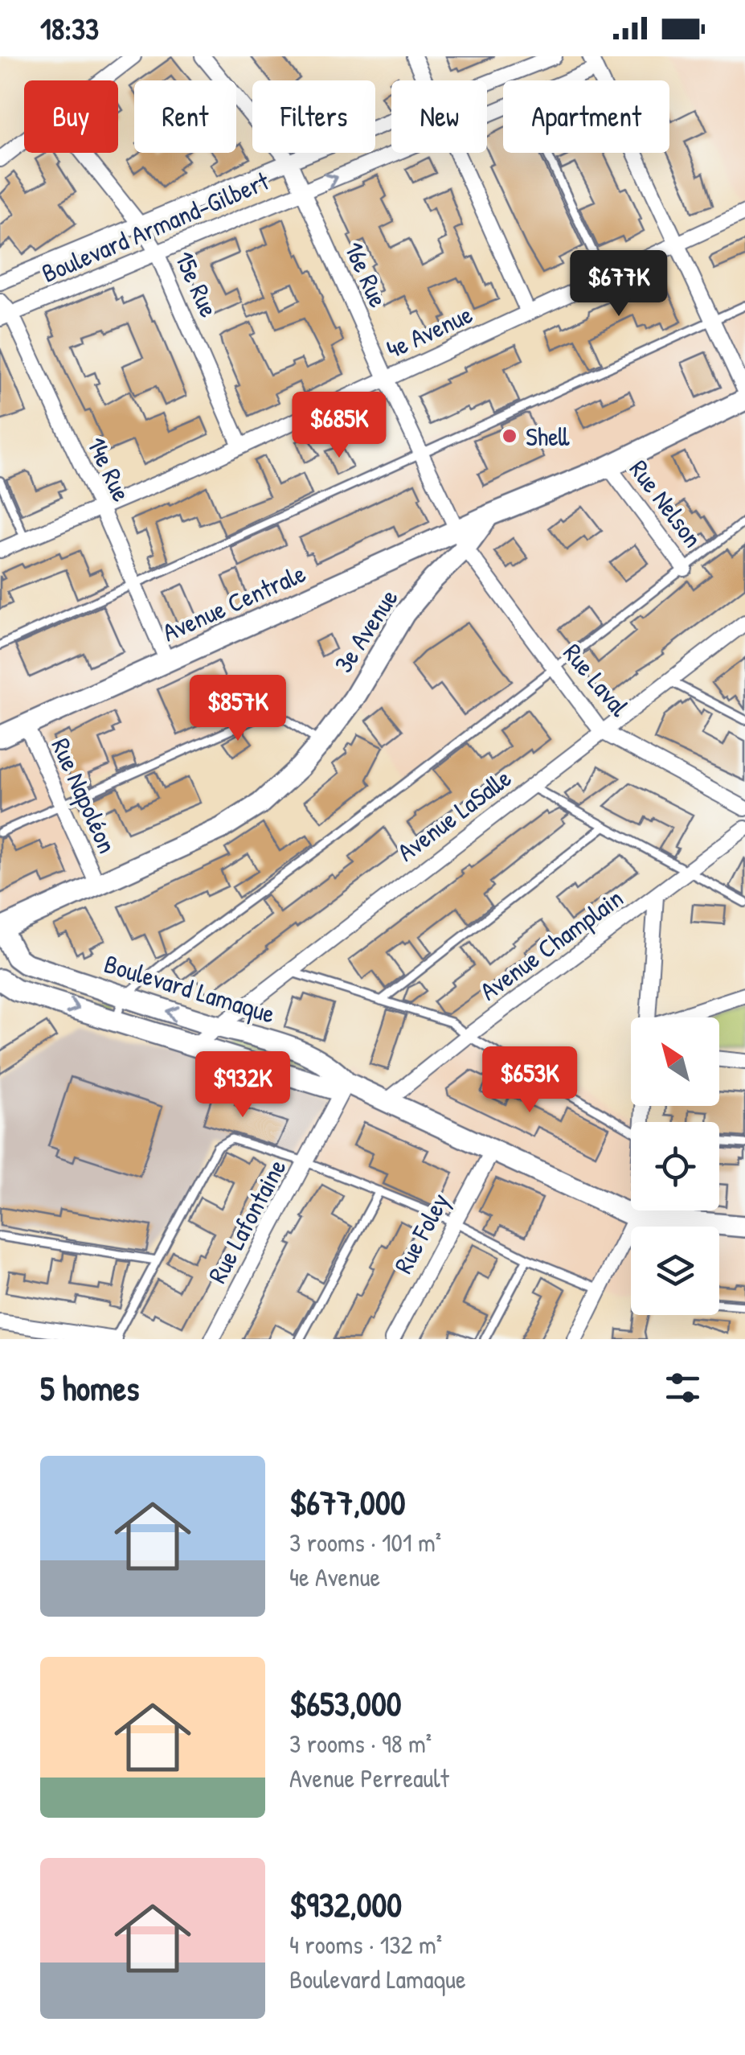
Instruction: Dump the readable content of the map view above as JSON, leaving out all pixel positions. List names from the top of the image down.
{
  "streets": {
    "street": [
      "Boulevard Armand-Gilbert",
      "16e Rue",
      "15e Rue",
      "4e Avenue",
      "14e Rue",
      "Rue Nelson",
      "Avenue Centrale",
      "3e Avenue",
      "Rue Laval",
      "Rue Napoléon",
      "Avenue LaSalle",
      "Avenue Champlain",
      "Boulevard Lamaque",
      "Rue Lafontaine",
      "Rue Foley"
    ]
  },
  "crossings": [
    ["Boulevard Armand-Gilbert", "16e Rue"],
    ["Boulevard Armand-Gilbert", "15e Rue"],
    ["Boulevard Armand-Gilbert", "14e Rue"],
    ["16e Rue", "4e Avenue"],
    ["16e Rue", "Avenue Centrale"],
    ["16e Rue", "3e Avenue"],
    ["16e Rue", "Rue Laval"],
    ["15e Rue", "4e Avenue"],
    ["4e Avenue", "14e Rue"],
    ["14e Rue", "Avenue Centrale"],
    ["Rue Nelson", "3e Avenue"],
    ["Avenue Centrale", "3e Avenue"],
    ["Avenue Centrale", "Rue Laval"],
    ["Avenue Centrale", "Rue Napoléon"],
    ["3e Avenue", "Rue Laval"],
    ["3e Avenue", "Rue Napoléon"],
    ["Rue Laval", "Avenue LaSalle"],
    ["Avenue LaSalle", "Boulevard Lamaque"],
    ["Boulevard Lamaque", "Rue Lafontaine"]
  ],
  "places": ["Shell"],
  "north": "top left",
  "page": {
    "status": "18:33",
    "chip": [
      "Buy",
      "Rent",
      "Filters",
      "New",
      "Apartment"
    ],
    "price": [
      "$677K",
      "$685K",
      "$857K",
      "$653K",
      "$932K"
    ],
    "heading": "5 homes",
    "list": [
      {
        "name": "$677,000",
        "note": "3 rooms · 101 m² · 4e Avenue"
      },
      {
        "name": "$653,000",
        "note": "3 rooms · 98 m² · Avenue Perreault"
      },
      {
        "name": "$932,000",
        "note": "4 rooms · 132 m² · Boulevard Lamaque"
      }
    ]
  }
}
